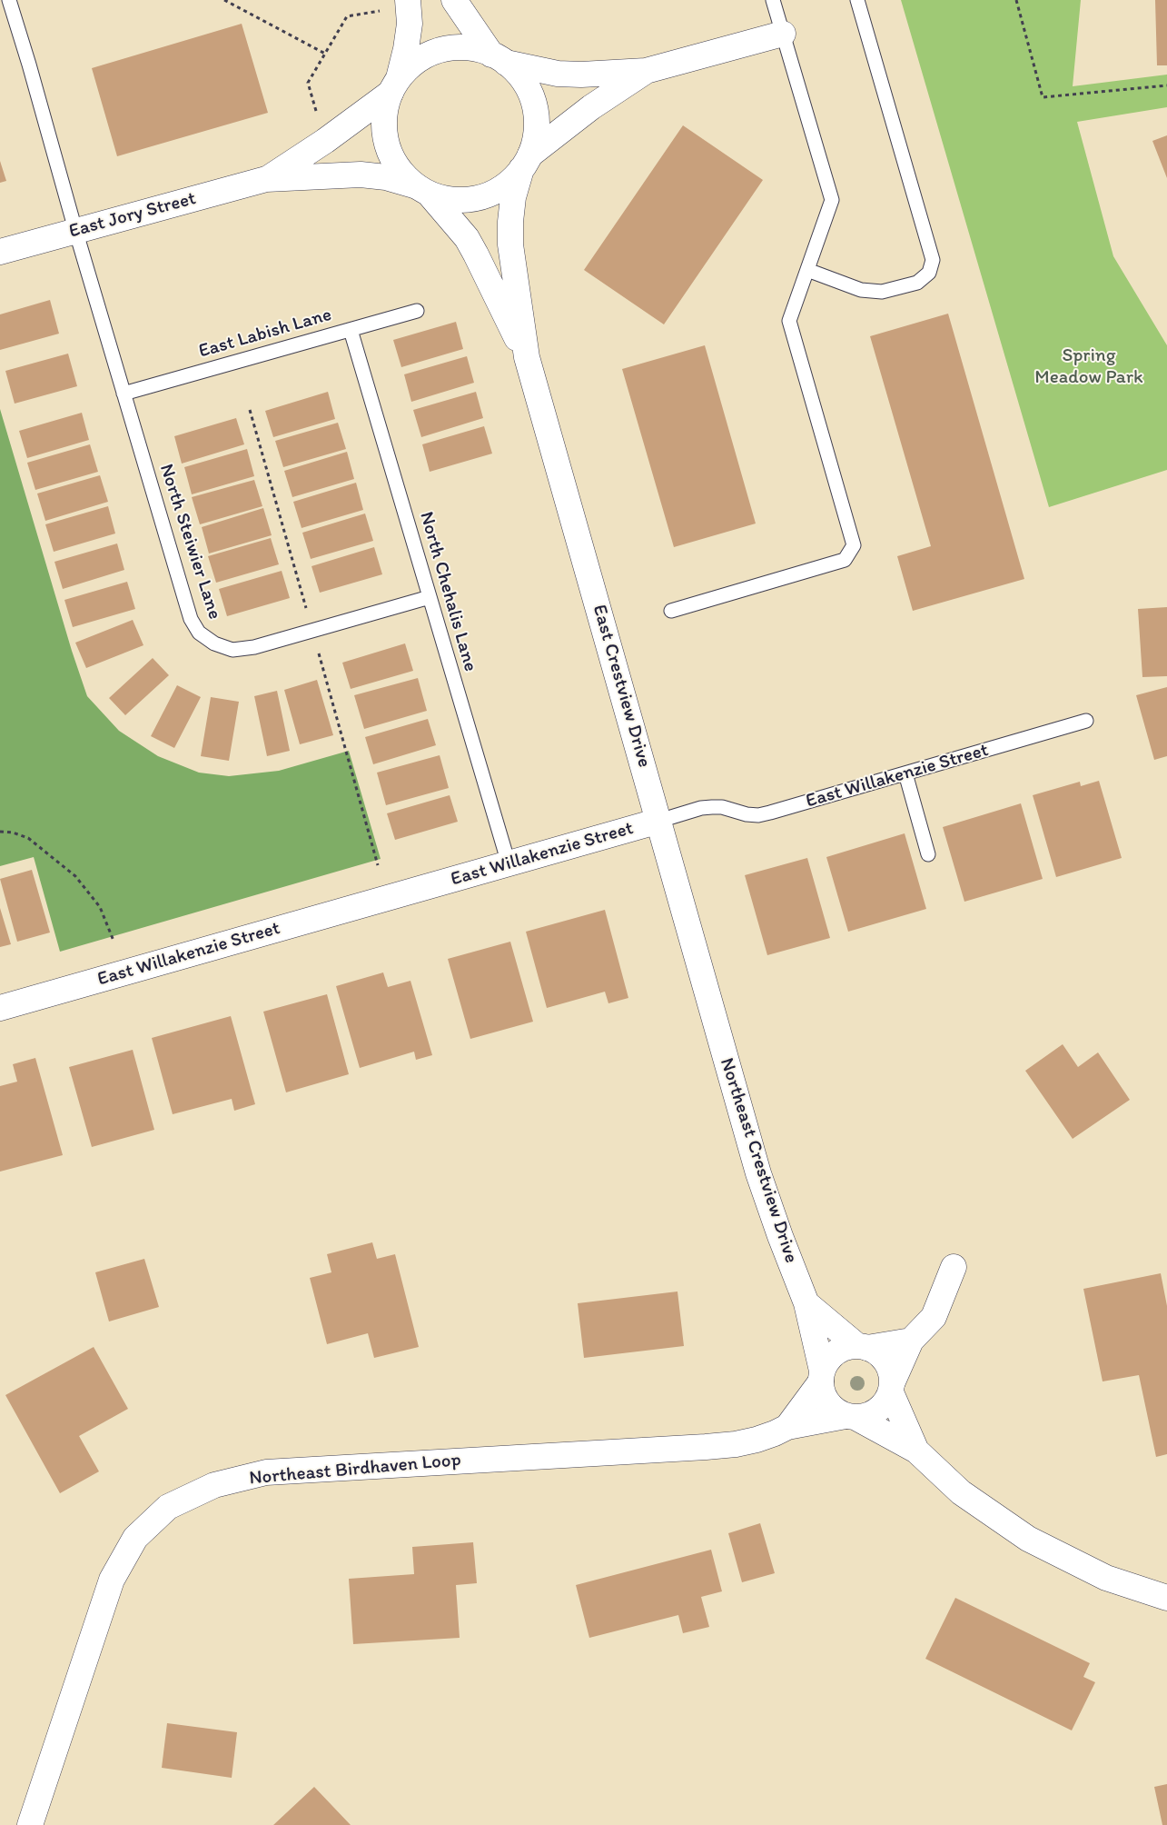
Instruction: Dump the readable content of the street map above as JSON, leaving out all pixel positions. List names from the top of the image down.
{
  "streets": {
    "street": [
      "East Jory Street",
      "East Crestview Drive",
      "East Willakenzie Street",
      "Northeast Crestview Drive",
      "Northeast Birdhaven Loop"
    ],
    "lane": ["East Labish Lane", "North Steiwier Lane", "North Chehalis Lane"]
  },
  "crossings": [
    ["East Jory Street", "North Steiwier Lane"],
    ["East Jory Street", "East Crestview Drive"],
    ["East Labish Lane", "North Steiwier Lane"],
    ["East Labish Lane", "North Chehalis Lane"],
    ["North Steiwier Lane", "North Chehalis Lane"],
    ["North Chehalis Lane", "East Willakenzie Street"],
    ["East Crestview Drive", "East Willakenzie Street"],
    ["East Crestview Drive", "Northeast Crestview Drive"],
    ["Northeast Crestview Drive", "Northeast Birdhaven Loop"]
  ],
  "parks": ["Spring Meadow Park"]
}
